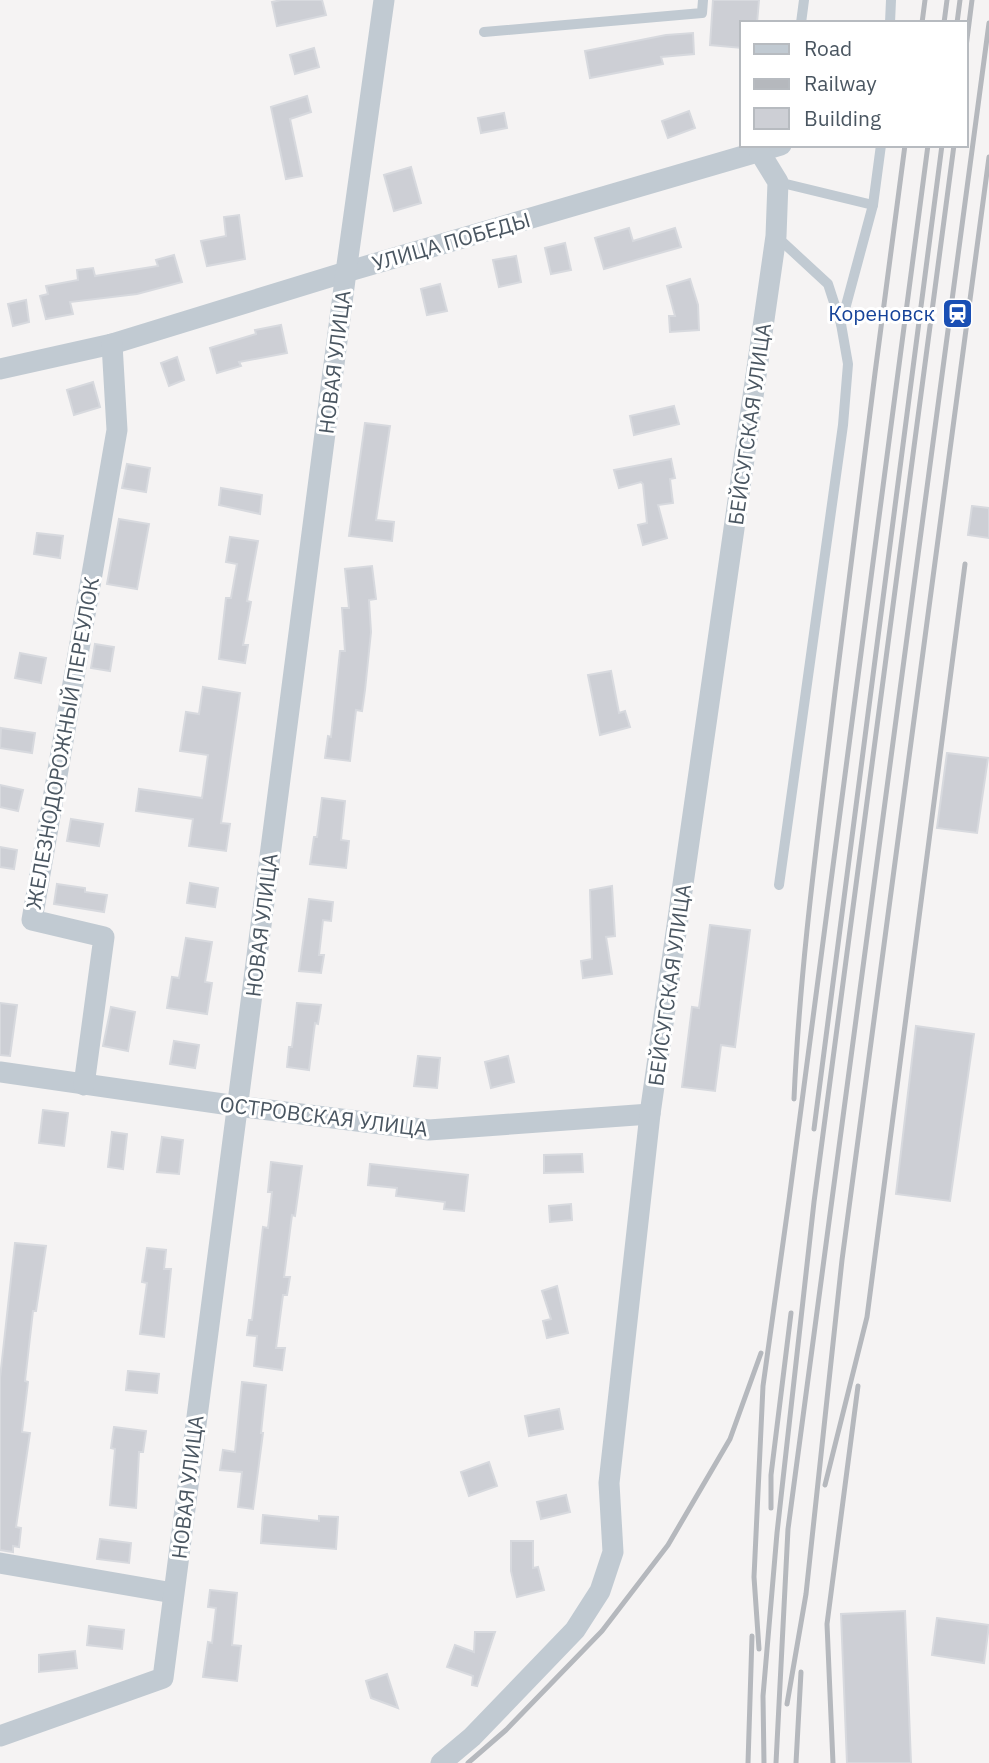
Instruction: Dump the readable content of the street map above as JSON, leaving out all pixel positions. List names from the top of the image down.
{
  "streets": {
    "street": [
      "УЛИЦА ПОБЕДЫ",
      "НОВАЯ УЛИЦА",
      "БЕЙСУГСКАЯ УЛИЦА",
      "ЖЕЛЕЗНОДОРОЖНЫЙ ПЕРЕУЛОК",
      "ОСТРОВСКАЯ УЛИЦА"
    ]
  },
  "crossings": [
    ["УЛИЦА ПОБЕДЫ", "НОВАЯ УЛИЦА"],
    ["УЛИЦА ПОБЕДЫ", "ЖЕЛЕЗНОДОРОЖНЫЙ ПЕРЕУЛОК"],
    ["НОВАЯ УЛИЦА", "ОСТРОВСКАЯ УЛИЦА"],
    ["БЕЙСУГСКАЯ УЛИЦА", "ОСТРОВСКАЯ УЛИЦА"],
    ["ЖЕЛЕЗНОДОРОЖНЫЙ ПЕРЕУЛОК", "ОСТРОВСКАЯ УЛИЦА"]
  ],
  "places": {
    "station": ["Кореновск"]
  },
  "legend": ["Road", "Railway", "Building"]
}
